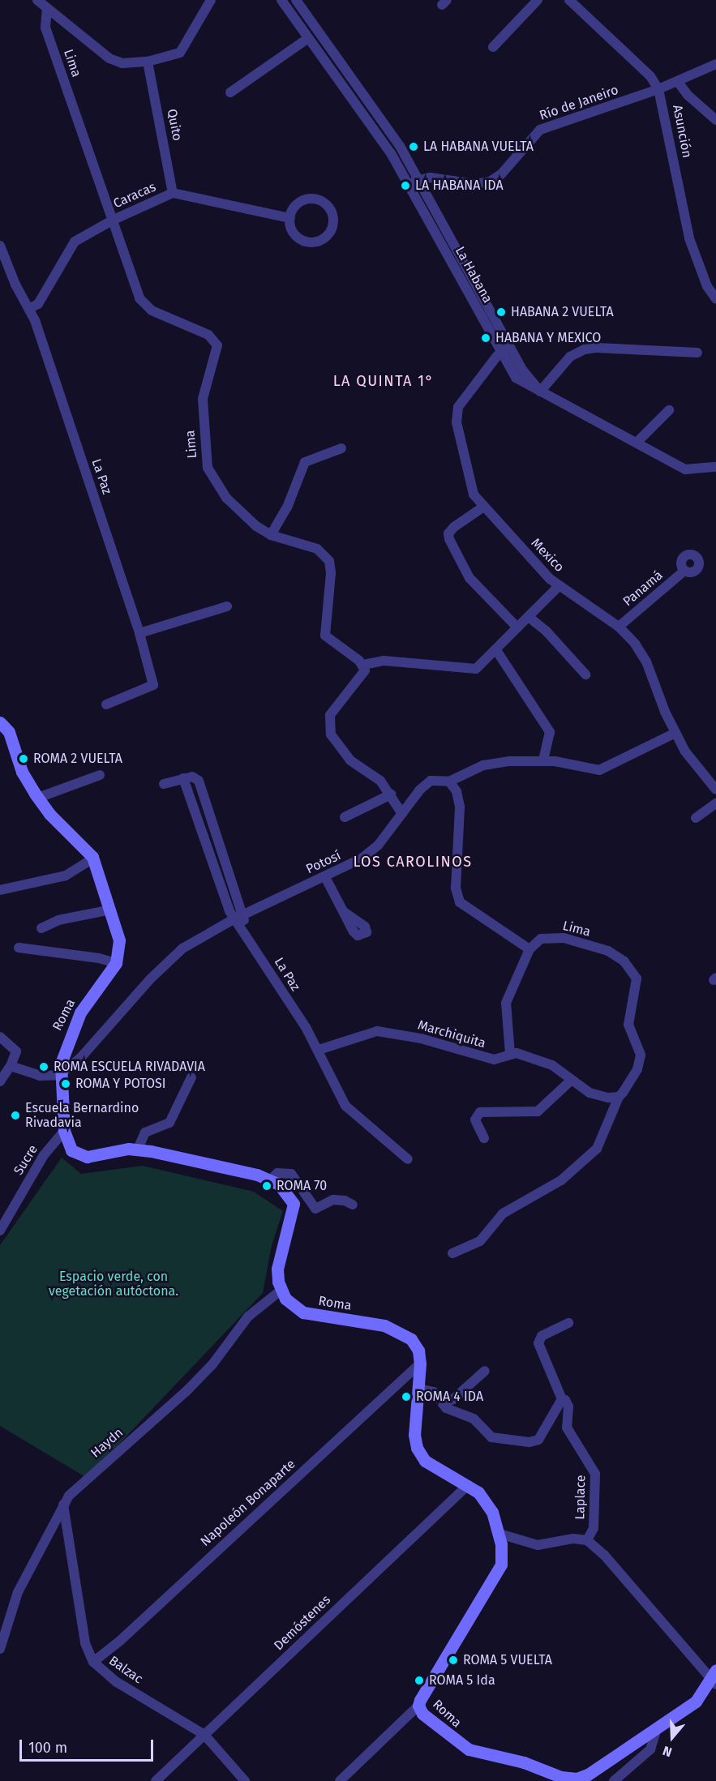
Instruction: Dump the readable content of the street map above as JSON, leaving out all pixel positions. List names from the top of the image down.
{
  "streets": {
    "main road": ["Roma"],
    "street": [
      "Lima",
      "Río de Janeiro",
      "Quito",
      "Asunción",
      "Caracas",
      "La Habana",
      "La Paz",
      "Mexico",
      "Panamá",
      "Potosí",
      "Marchiquita",
      "Sucre",
      "Haydn",
      "Laplace",
      "Napoleón Bonaparte",
      "Demóstenes",
      "Balzac"
    ]
  },
  "crossings": [
    ["Lima", "Caracas"],
    ["Río de Janeiro", "Asunción"],
    ["Quito", "Caracas"],
    ["Caracas", "La Paz"],
    ["La Habana", "Mexico"],
    ["La Paz", "Potosí"],
    ["La Paz", "Marchiquita"],
    ["Mexico", "Panamá"],
    ["Mexico", "Potosí"],
    ["Potosí", "Roma"],
    ["Roma", "Sucre"],
    ["Roma", "Haydn"],
    ["Roma", "Napoleón Bonaparte"],
    ["Roma", "Demóstenes"],
    ["Haydn", "Balzac"],
    ["Napoleón Bonaparte", "Balzac"],
    ["Demóstenes", "Balzac"]
  ],
  "districts": ["LA QUINTA 1°", "LOS CAROLINOS"],
  "parks": ["Espacio verde, con vegetación autóctona."],
  "places": [
    "LA HABANA VUELTA",
    "LA HABANA IDA",
    "HABANA 2 VUELTA",
    "HABANA Y MEXICO",
    "ROMA 2 VUELTA",
    "ROMA ESCUELA RIVADAVIA",
    "ROMA Y POTOSI",
    "Escuela Bernardino Rivadavia",
    "ROMA 70",
    "ROMA 4 IDA",
    "ROMA 5 VUELTA",
    "ROMA 5 Ida"
  ],
  "scale_bar": "100 m",
  "north": "bottom"
}
